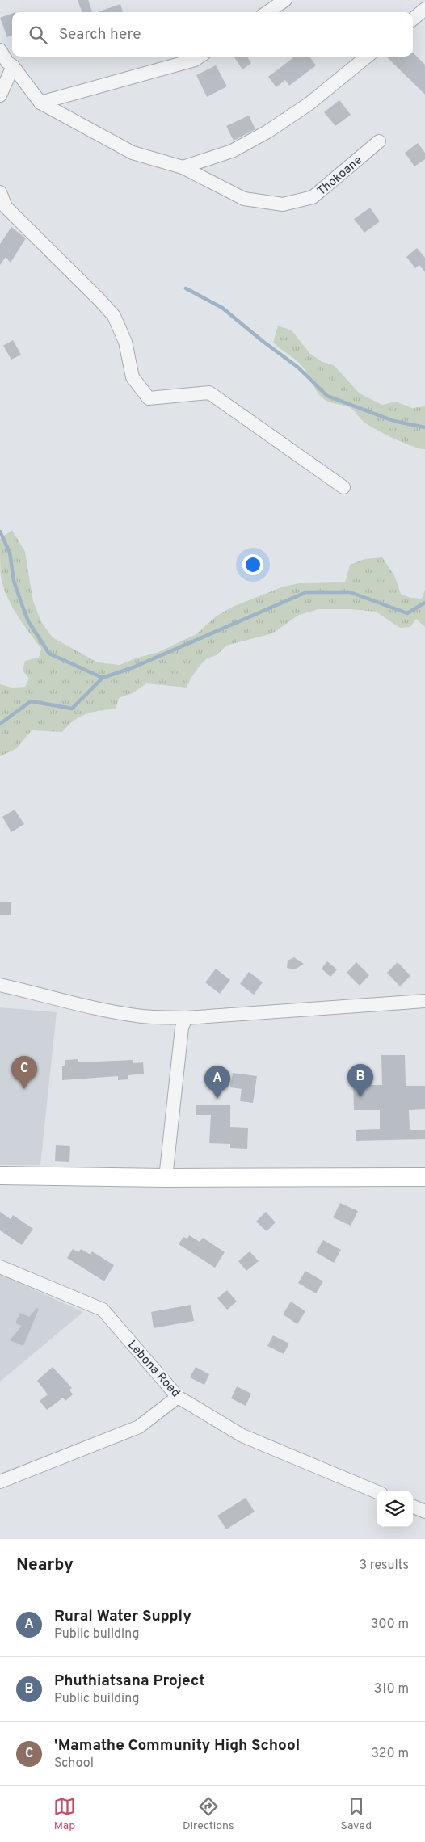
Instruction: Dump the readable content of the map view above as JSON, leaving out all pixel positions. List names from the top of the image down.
{
  "streets": {
    "street": ["Thokoane", "Lebona Road"]
  },
  "page": {
    "search": "Search here",
    "pins": ["C", "B", "A"],
    "heading": ["Nearby", "3 results"],
    "list": [
      {
        "mark": "A",
        "name": "Rural Water Supply",
        "note": "Public building",
        "value": "300 m"
      },
      {
        "mark": "B",
        "name": "Phuthiatsana Project",
        "note": "Public building",
        "value": "310 m"
      },
      {
        "mark": "C",
        "name": "'Mamathe Community High School",
        "note": "School",
        "value": "320 m"
      }
    ],
    "nav": ["Map", "Directions", "Saved"]
  }
}
